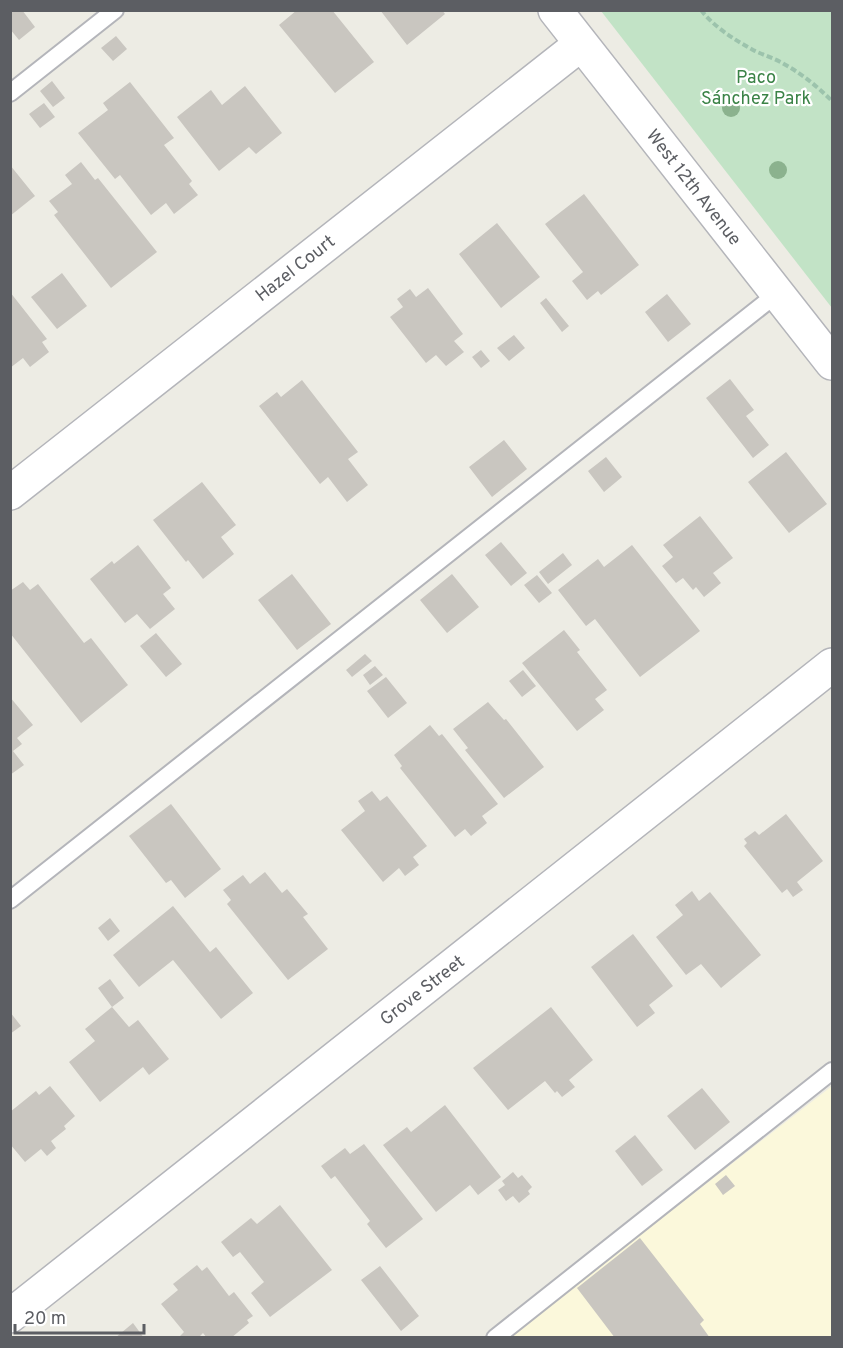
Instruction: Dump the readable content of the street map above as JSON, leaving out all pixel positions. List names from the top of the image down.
{
  "streets": {
    "street": ["West 12th Avenue", "Hazel Court", "Grove Street"]
  },
  "crossings": [
    ["West 12th Avenue", "Hazel Court"]
  ],
  "parks": ["Paco Sánchez Park"],
  "scale_bar": "20 m"
}
